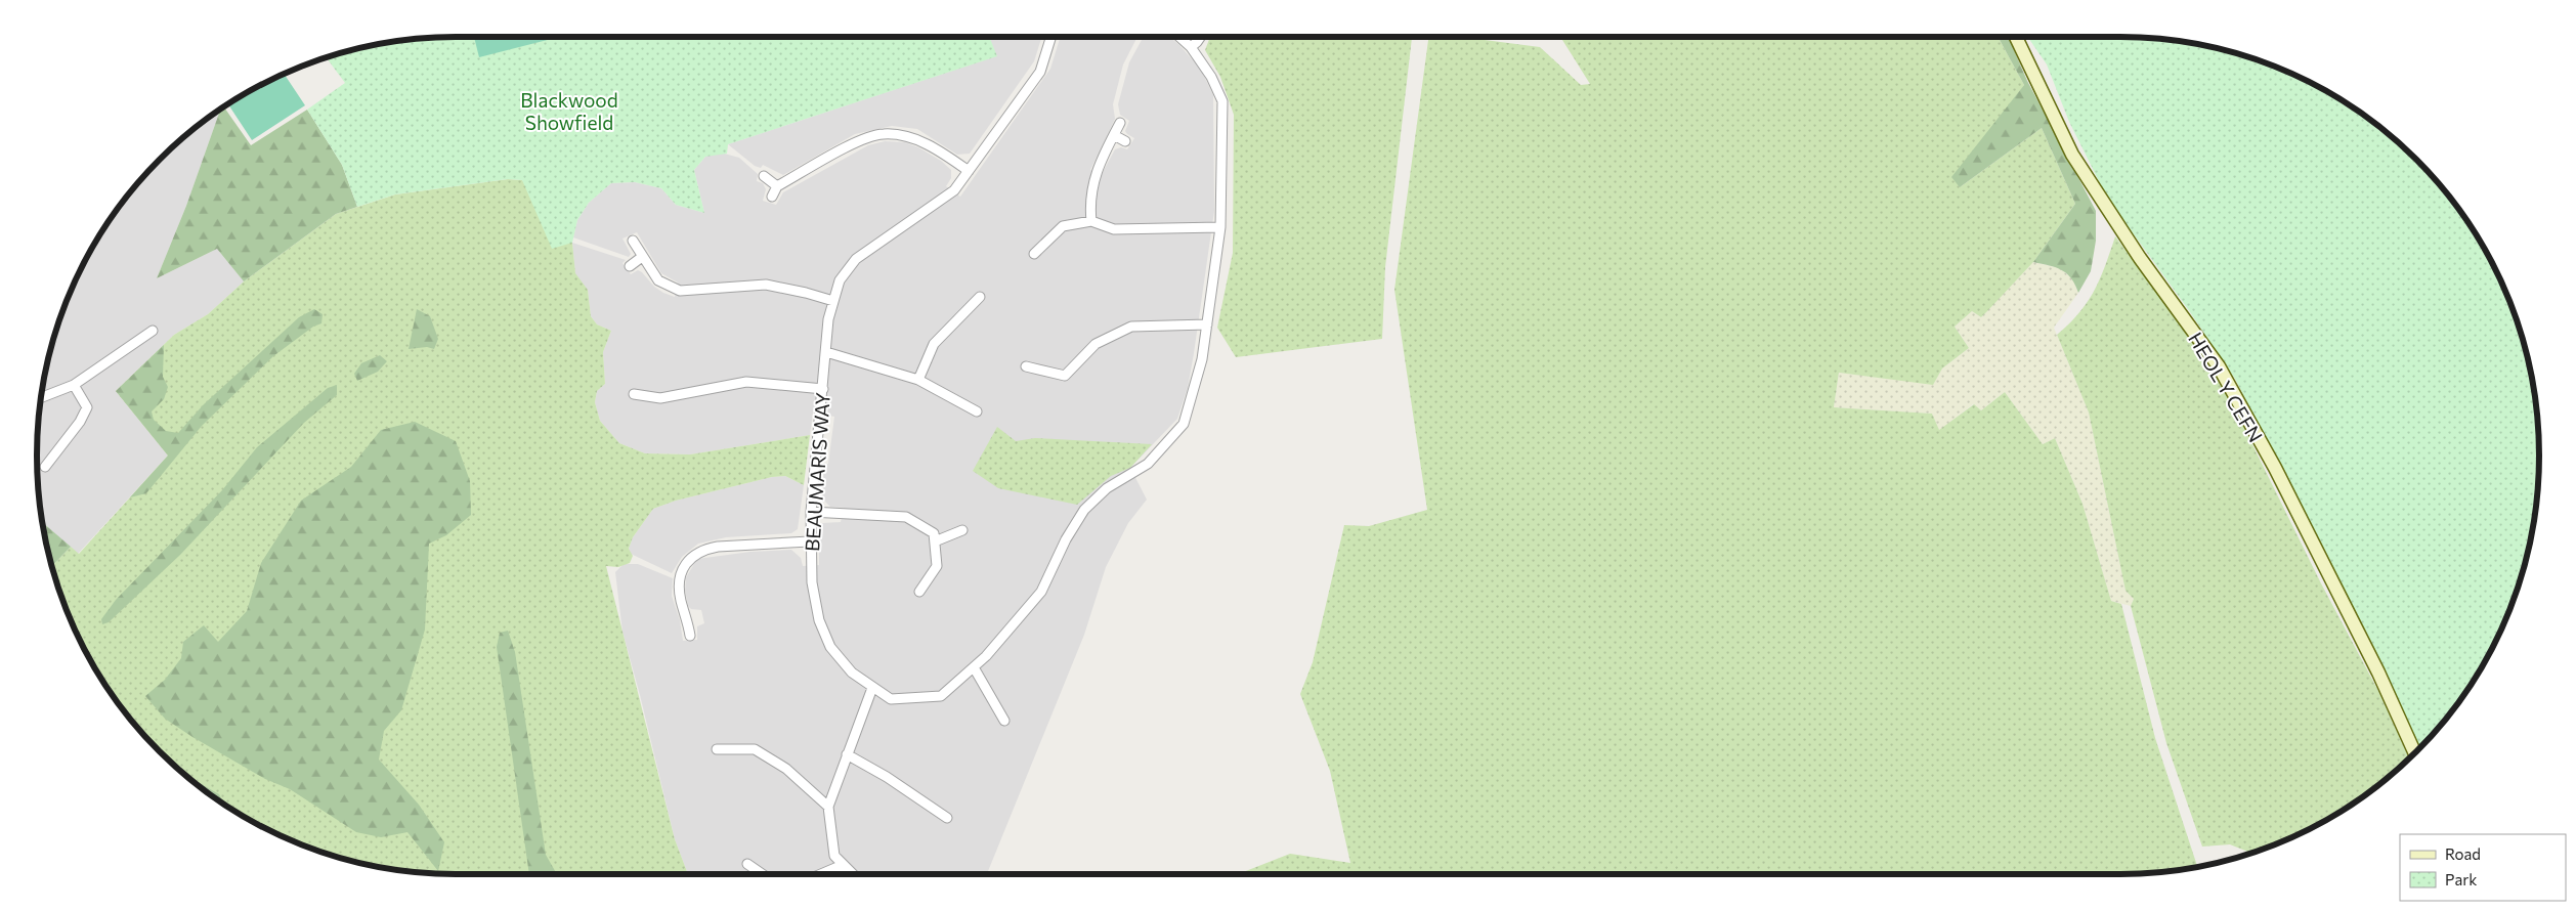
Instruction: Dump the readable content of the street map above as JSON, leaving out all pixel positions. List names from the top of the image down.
{
  "streets": {
    "street": ["HEOL Y CEFN", "BEAUMARIS WAY"]
  },
  "parks": ["Blackwood Showfield"],
  "legend": ["Road", "Park"]
}
